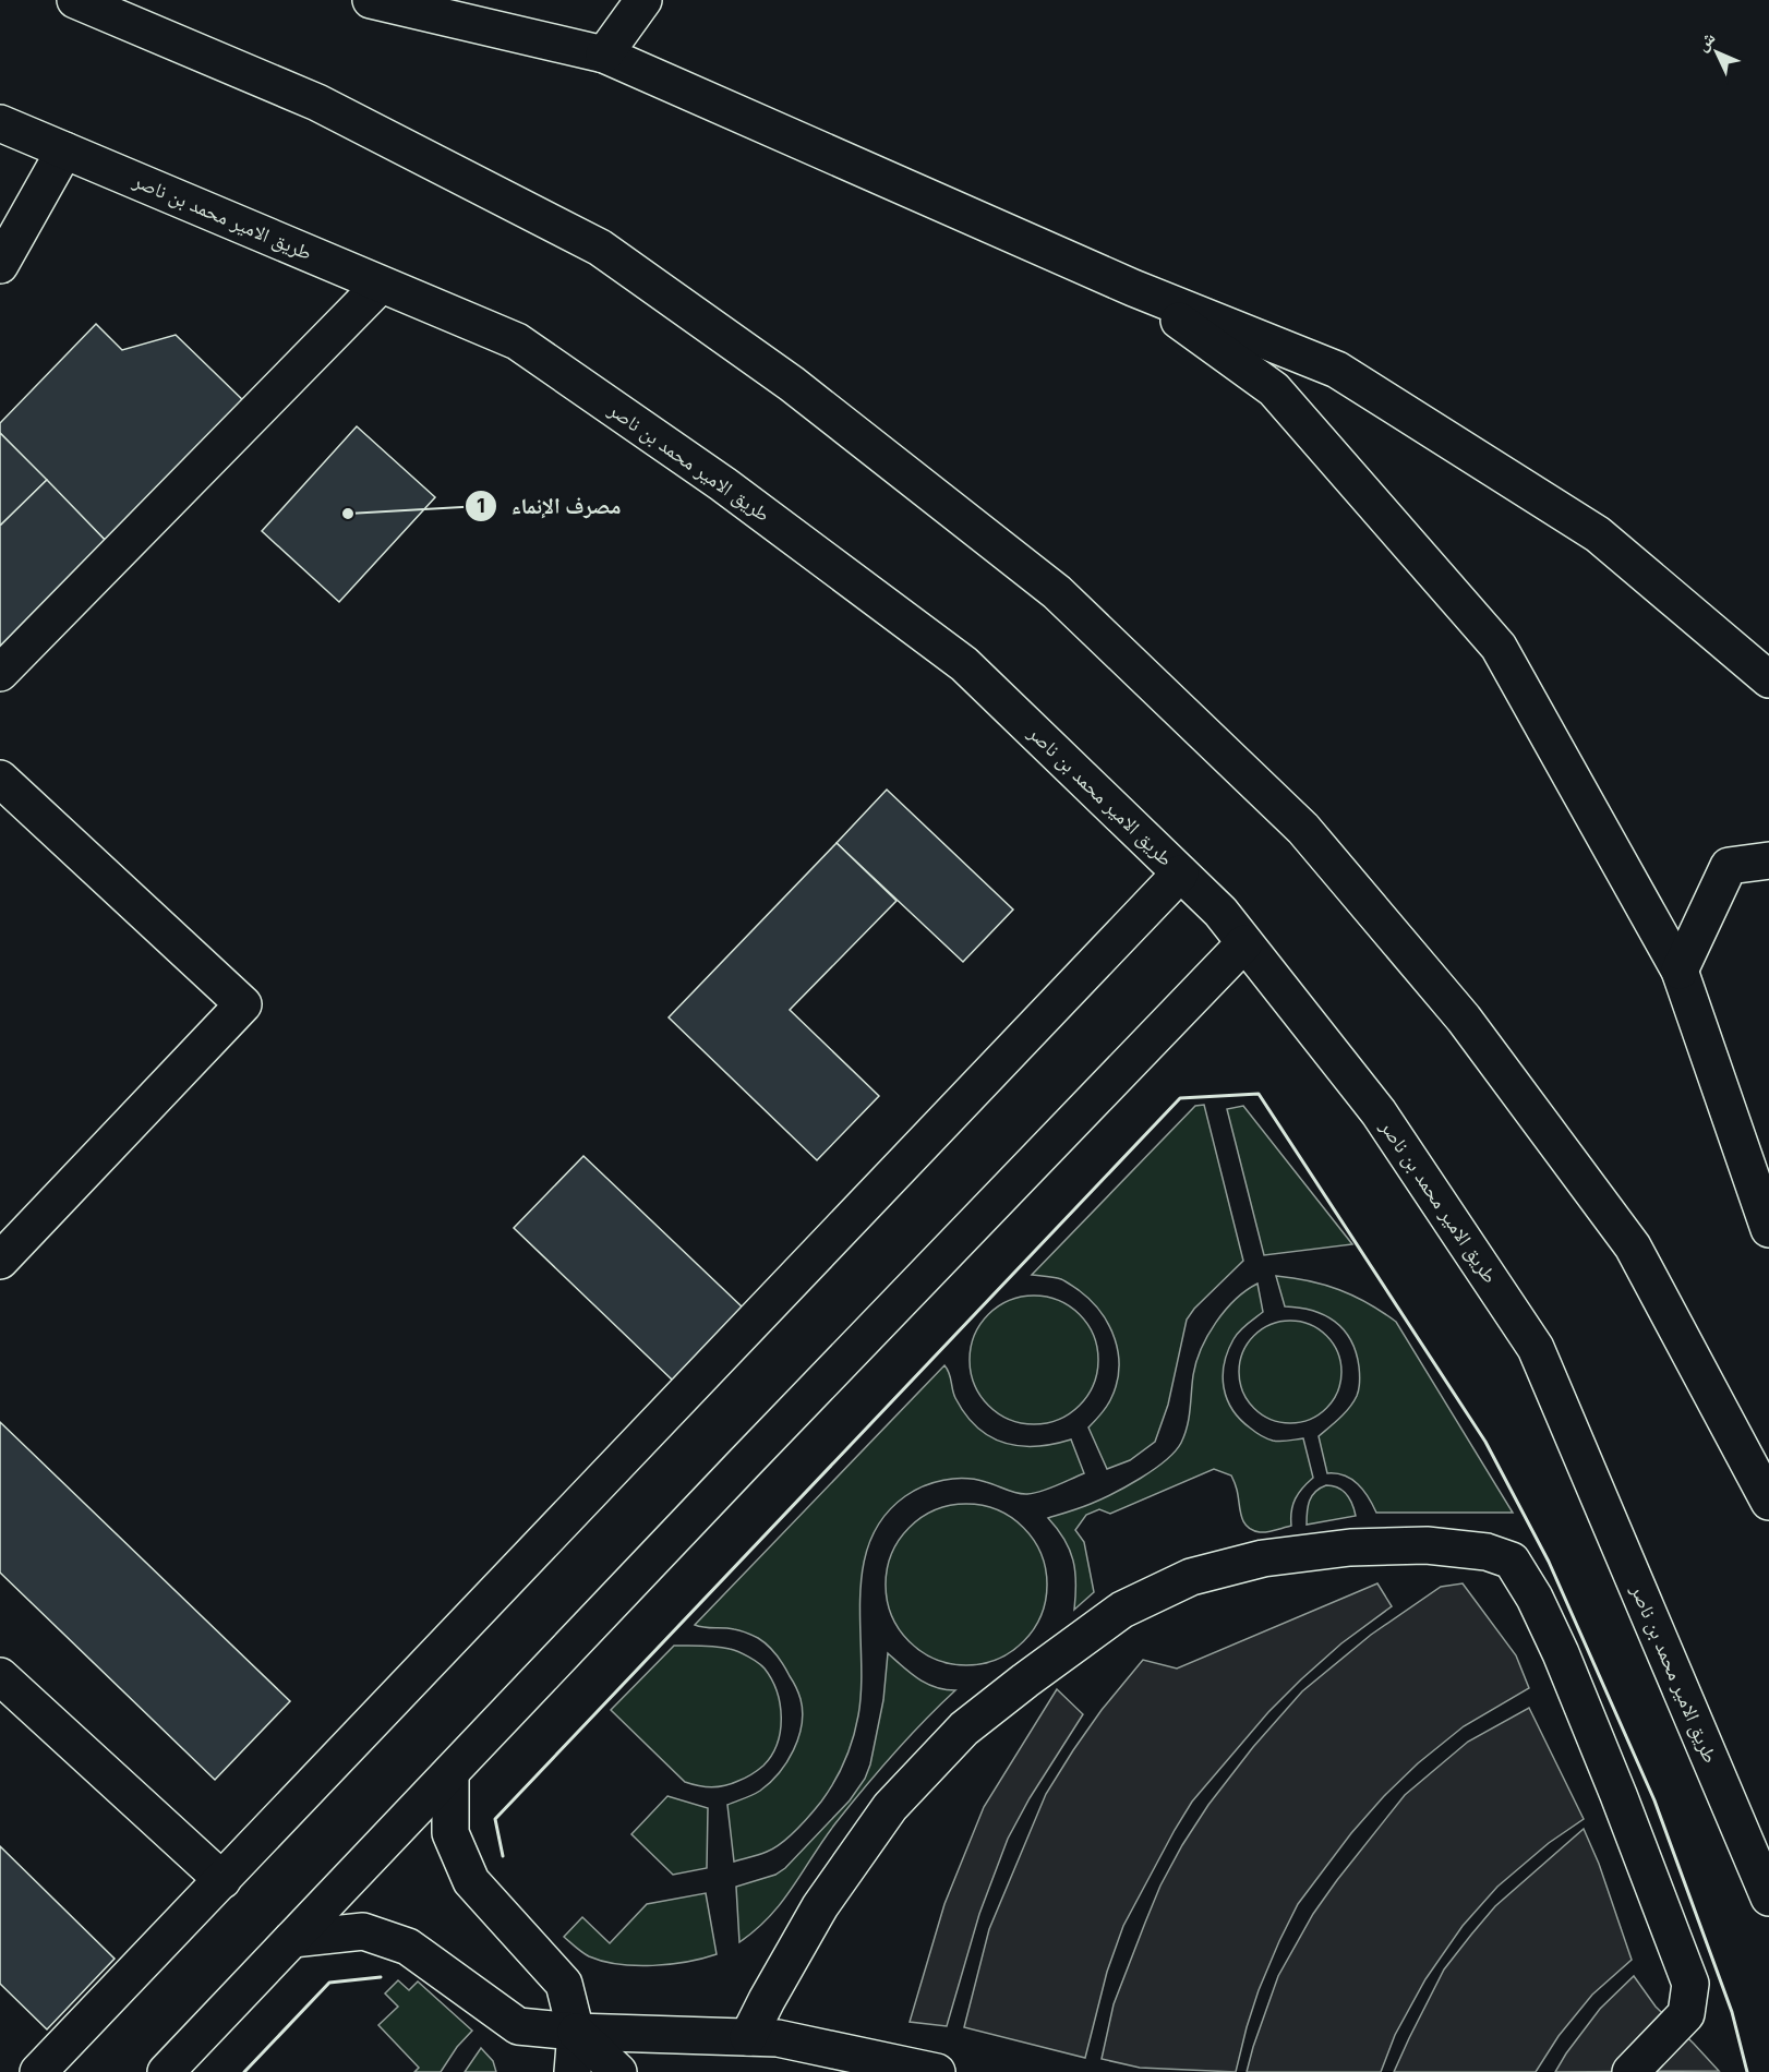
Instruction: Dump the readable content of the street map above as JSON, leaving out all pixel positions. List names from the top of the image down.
{
  "streets": {
    "main road": ["طريق الامير محمد بن ناصر"]
  },
  "places": ["مصرف الإنماء"],
  "north": "top left"
}
